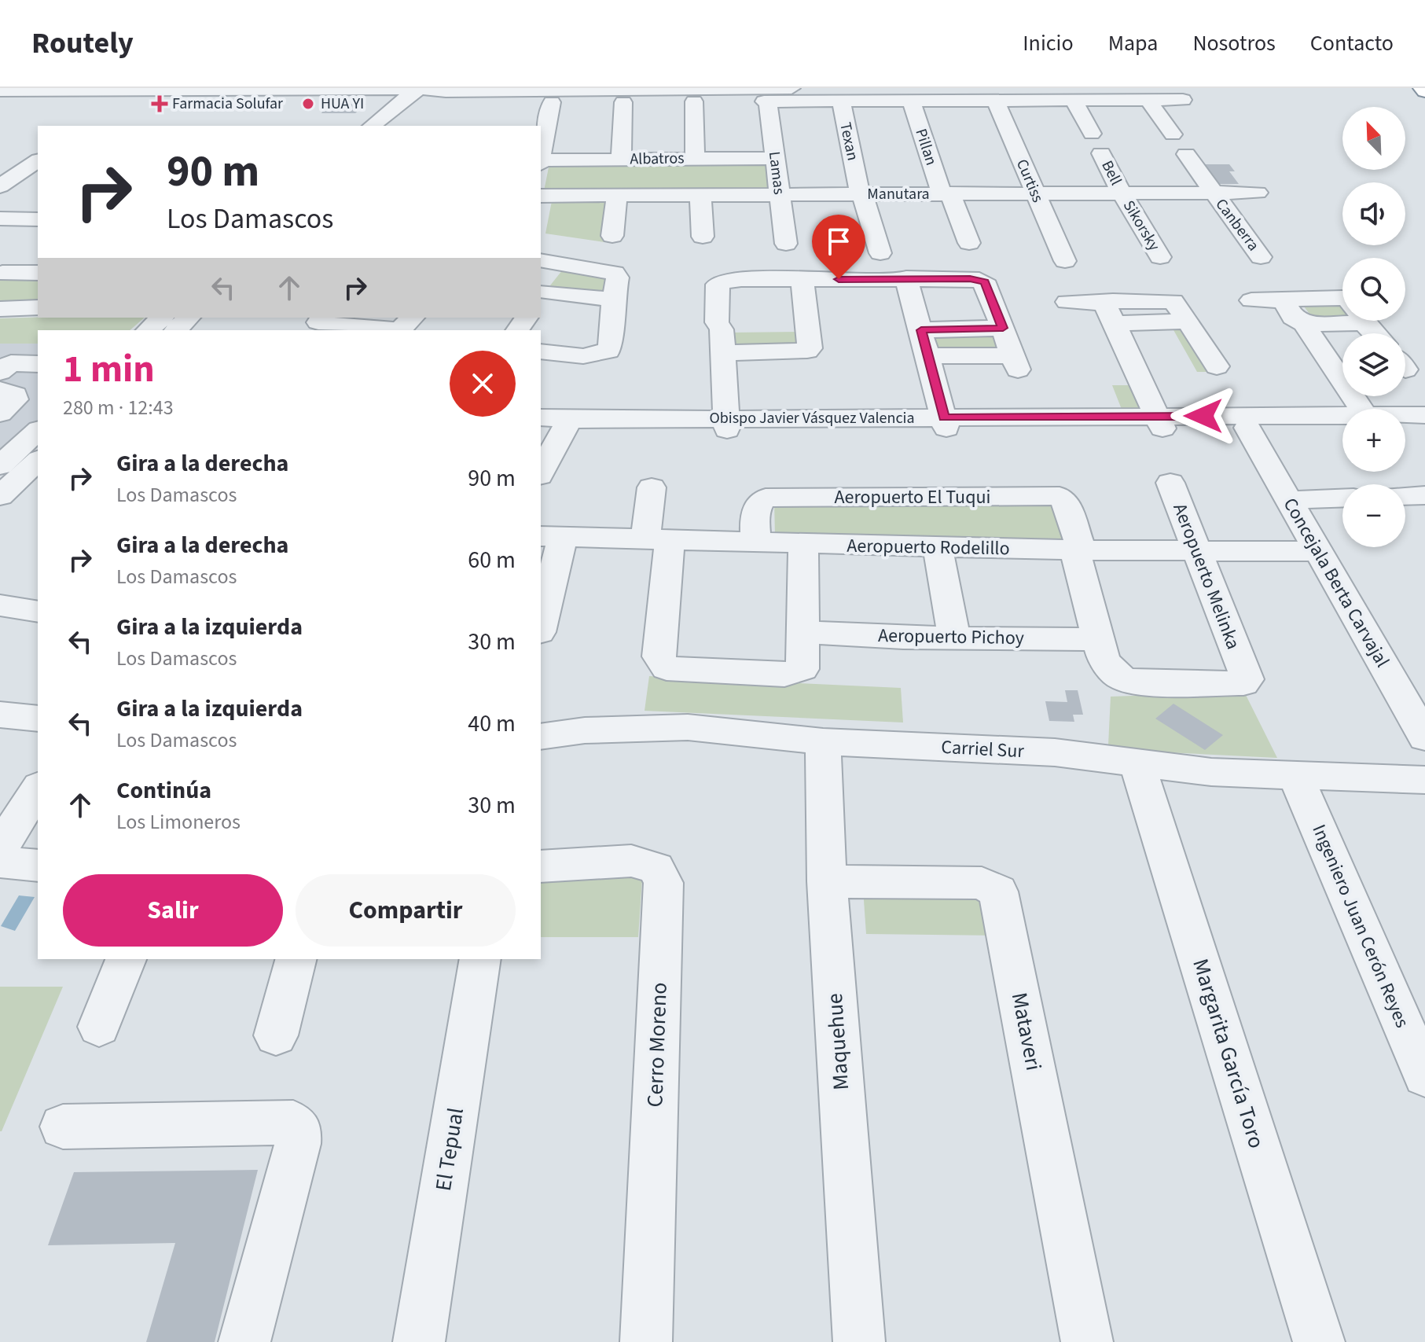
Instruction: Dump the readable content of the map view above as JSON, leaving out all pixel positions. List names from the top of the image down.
{
  "streets": {
    "street": [
      "Texan",
      "Pillan",
      "Albatros",
      "Lamas",
      "Bell",
      "Curtiss",
      "Manutara",
      "Canberra",
      "Sikorsky",
      "Obispo Javier Vásquez Valencia",
      "Aeropuerto El Tuqui",
      "Aeropuerto Rodelillo",
      "Aeropuerto Melinka",
      "Concejala Berta Carvajal",
      "Aeropuerto Pichoy",
      "Carriel Sur",
      "Ingeniero Juan Cerón Reyes",
      "Mataveri",
      "Maquehue",
      "Cerro Moreno",
      "Margarita García Toro",
      "El Tepual"
    ]
  },
  "crossings": [
    ["Texan", "Manutara"],
    ["Pillan", "Manutara"],
    ["Albatros", "Lamas"],
    ["Lamas", "Manutara"],
    ["Bell", "Manutara"],
    ["Bell", "Sikorsky"],
    ["Curtiss", "Manutara"],
    ["Manutara", "Canberra"],
    ["Manutara", "Sikorsky"],
    ["Obispo Javier Vásquez Valencia", "Concejala Berta Carvajal"],
    ["Aeropuerto El Tuqui", "Aeropuerto Rodelillo"],
    ["Aeropuerto Rodelillo", "Aeropuerto Melinka"],
    ["Aeropuerto Rodelillo", "Concejala Berta Carvajal"],
    ["Aeropuerto Melinka", "Aeropuerto Pichoy"],
    ["Carriel Sur", "Ingeniero Juan Cerón Reyes"],
    ["Carriel Sur", "Maquehue"],
    ["Carriel Sur", "Margarita García Toro"],
    ["Mataveri", "Maquehue"]
  ],
  "places": {
    "health": ["Farmacia Solufar"],
    "other": ["HUA YI"]
  },
  "north": "top left",
  "page": {
    "header": "Routely",
    "nav": [
      "Inicio",
      "Mapa",
      "Nosotros",
      "Contacto"
    ],
    "map_buttons": ["+", "−"],
    "turn": ["90 m", "Los Damascos"],
    "heading": ["1 min", "280 m · 12:43"],
    "list": [
      {
        "name": "Gira a la derecha",
        "note": "Los Damascos",
        "value": "90 m"
      },
      {
        "name": "Gira a la derecha",
        "note": "Los Damascos",
        "value": "60 m"
      },
      {
        "name": "Gira a la izquierda",
        "note": "Los Damascos",
        "value": "30 m"
      },
      {
        "name": "Gira a la izquierda",
        "note": "Los Damascos",
        "value": "40 m"
      },
      {
        "name": "Continúa",
        "note": "Los Limoneros",
        "value": "30 m"
      }
    ],
    "buttons": ["Salir", "Compartir"]
  }
}
